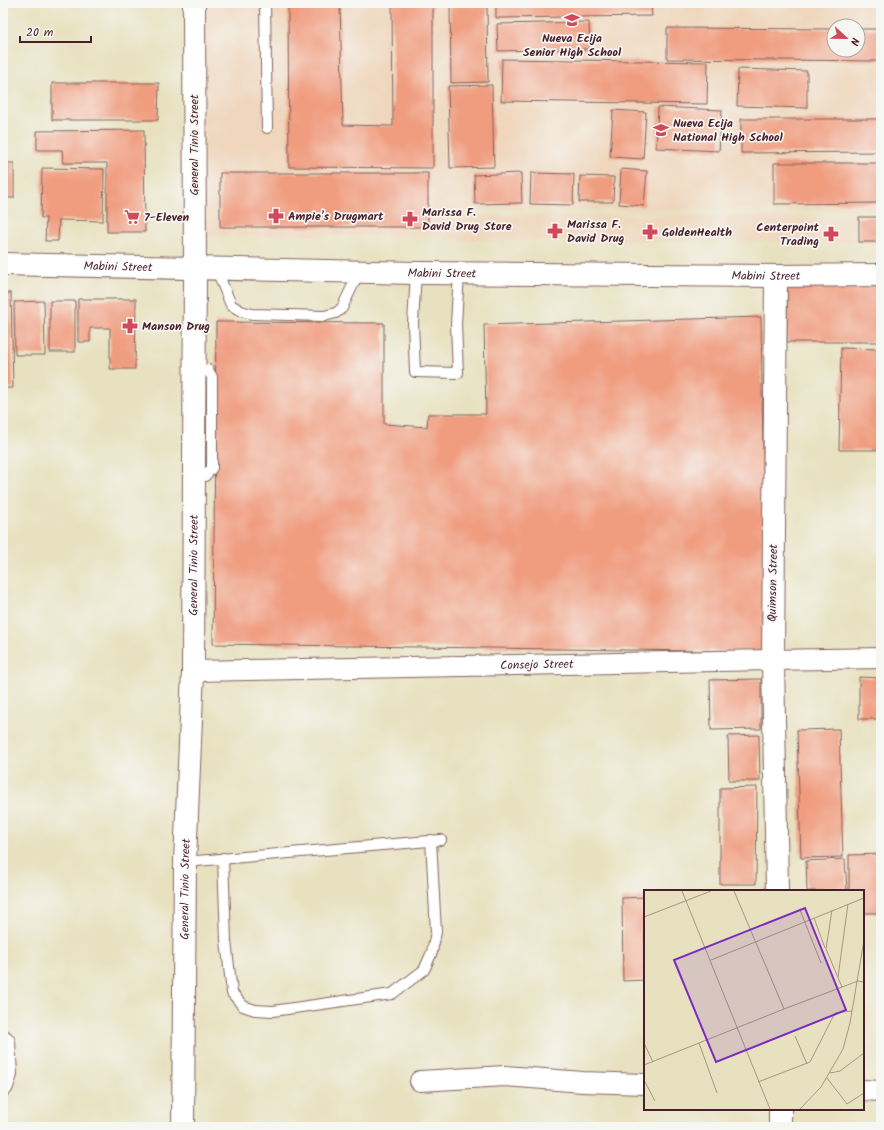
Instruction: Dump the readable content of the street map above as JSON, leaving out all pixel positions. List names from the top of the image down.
{
  "streets": {
    "street": [
      "General Tinio Street",
      "Mabini Street",
      "Quimson Street",
      "Consejo Street"
    ]
  },
  "crossings": [
    ["General Tinio Street", "Mabini Street"],
    ["General Tinio Street", "Consejo Street"],
    ["Mabini Street", "Quimson Street"],
    ["Quimson Street", "Consejo Street"]
  ],
  "places": {
    "school or university": ["Nueva Ecija Senior High School", "Nueva Ecija National High School"],
    "pharmacy": [
      "Ampie's Drugmart",
      "Marissa F. David Drug Store",
      "Marissa F. David Drug",
      "GoldenHealth",
      "Centerpoint Trading",
      "Manson Drug"
    ],
    "supermarket": ["7-Eleven"]
  },
  "scale_bar": "20 m",
  "north": "right"
}
